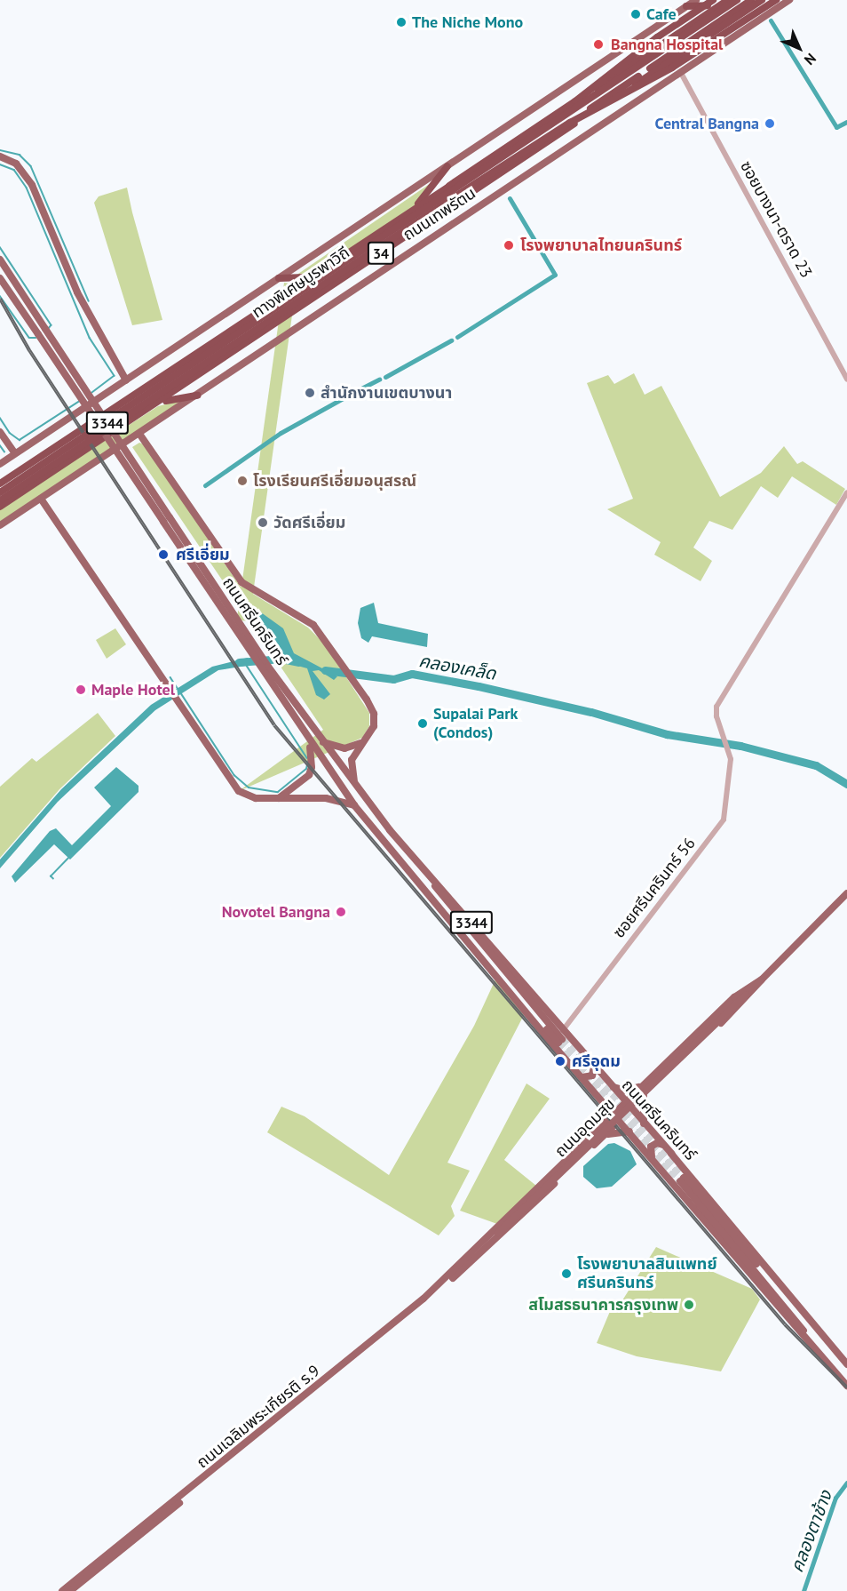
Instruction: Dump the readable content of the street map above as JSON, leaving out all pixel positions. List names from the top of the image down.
{
  "streets": {
    "highway": ["ถนนเทพรัตน", "34", "ทางพิเศษบูรพาวิถี"],
    "main road": [
      "3344",
      "ถนนศรีนครินทร์",
      "ถนนอุดมสุข",
      "ถนนเฉลิมพระเกียรติ ร.9"
    ],
    "street": ["ซอยบางนา-ตราด 23", "ซอยศรีนครินทร์ 56"]
  },
  "crossings": [
    ["ถนนเทพรัตน", "ซอยบางนา-ตราด 23"],
    ["ถนนศรีนครินทร์", "ซอยศรีนครินทร์ 56"],
    ["ถนนศรีนครินทร์", "ถนนอุดมสุข"],
    ["ถนนศรีนครินทร์", "ถนนเฉลิมพระเกียรติ ร.9"],
    ["ถนนอุดมสุข", "ถนนเฉลิมพระเกียรติ ร.9"]
  ],
  "water": ["คลองเคล็ด", "คลองตาช้าง"],
  "places": [
    "Cafe",
    "The Niche Mono",
    "Bangna Hospital",
    "Central Bangna",
    "โรงพยาบาลไทยนครินทร์",
    "สำนักงานเขตบางนา",
    "โรงเรียนศรีเอี่ยมอนุสรณ์",
    "วัดศรีเอี่ยม",
    "ศรีเอี่ยม",
    "Maple Hotel",
    "Supalai Park (Condos)",
    "Novotel Bangna",
    "ศรีอุดม",
    "โรงพยาบาลสินแพทย์ ศรีนครินทร์",
    "สโมสรธนาคารกรุงเทพ"
  ],
  "north": "bottom right"
}
